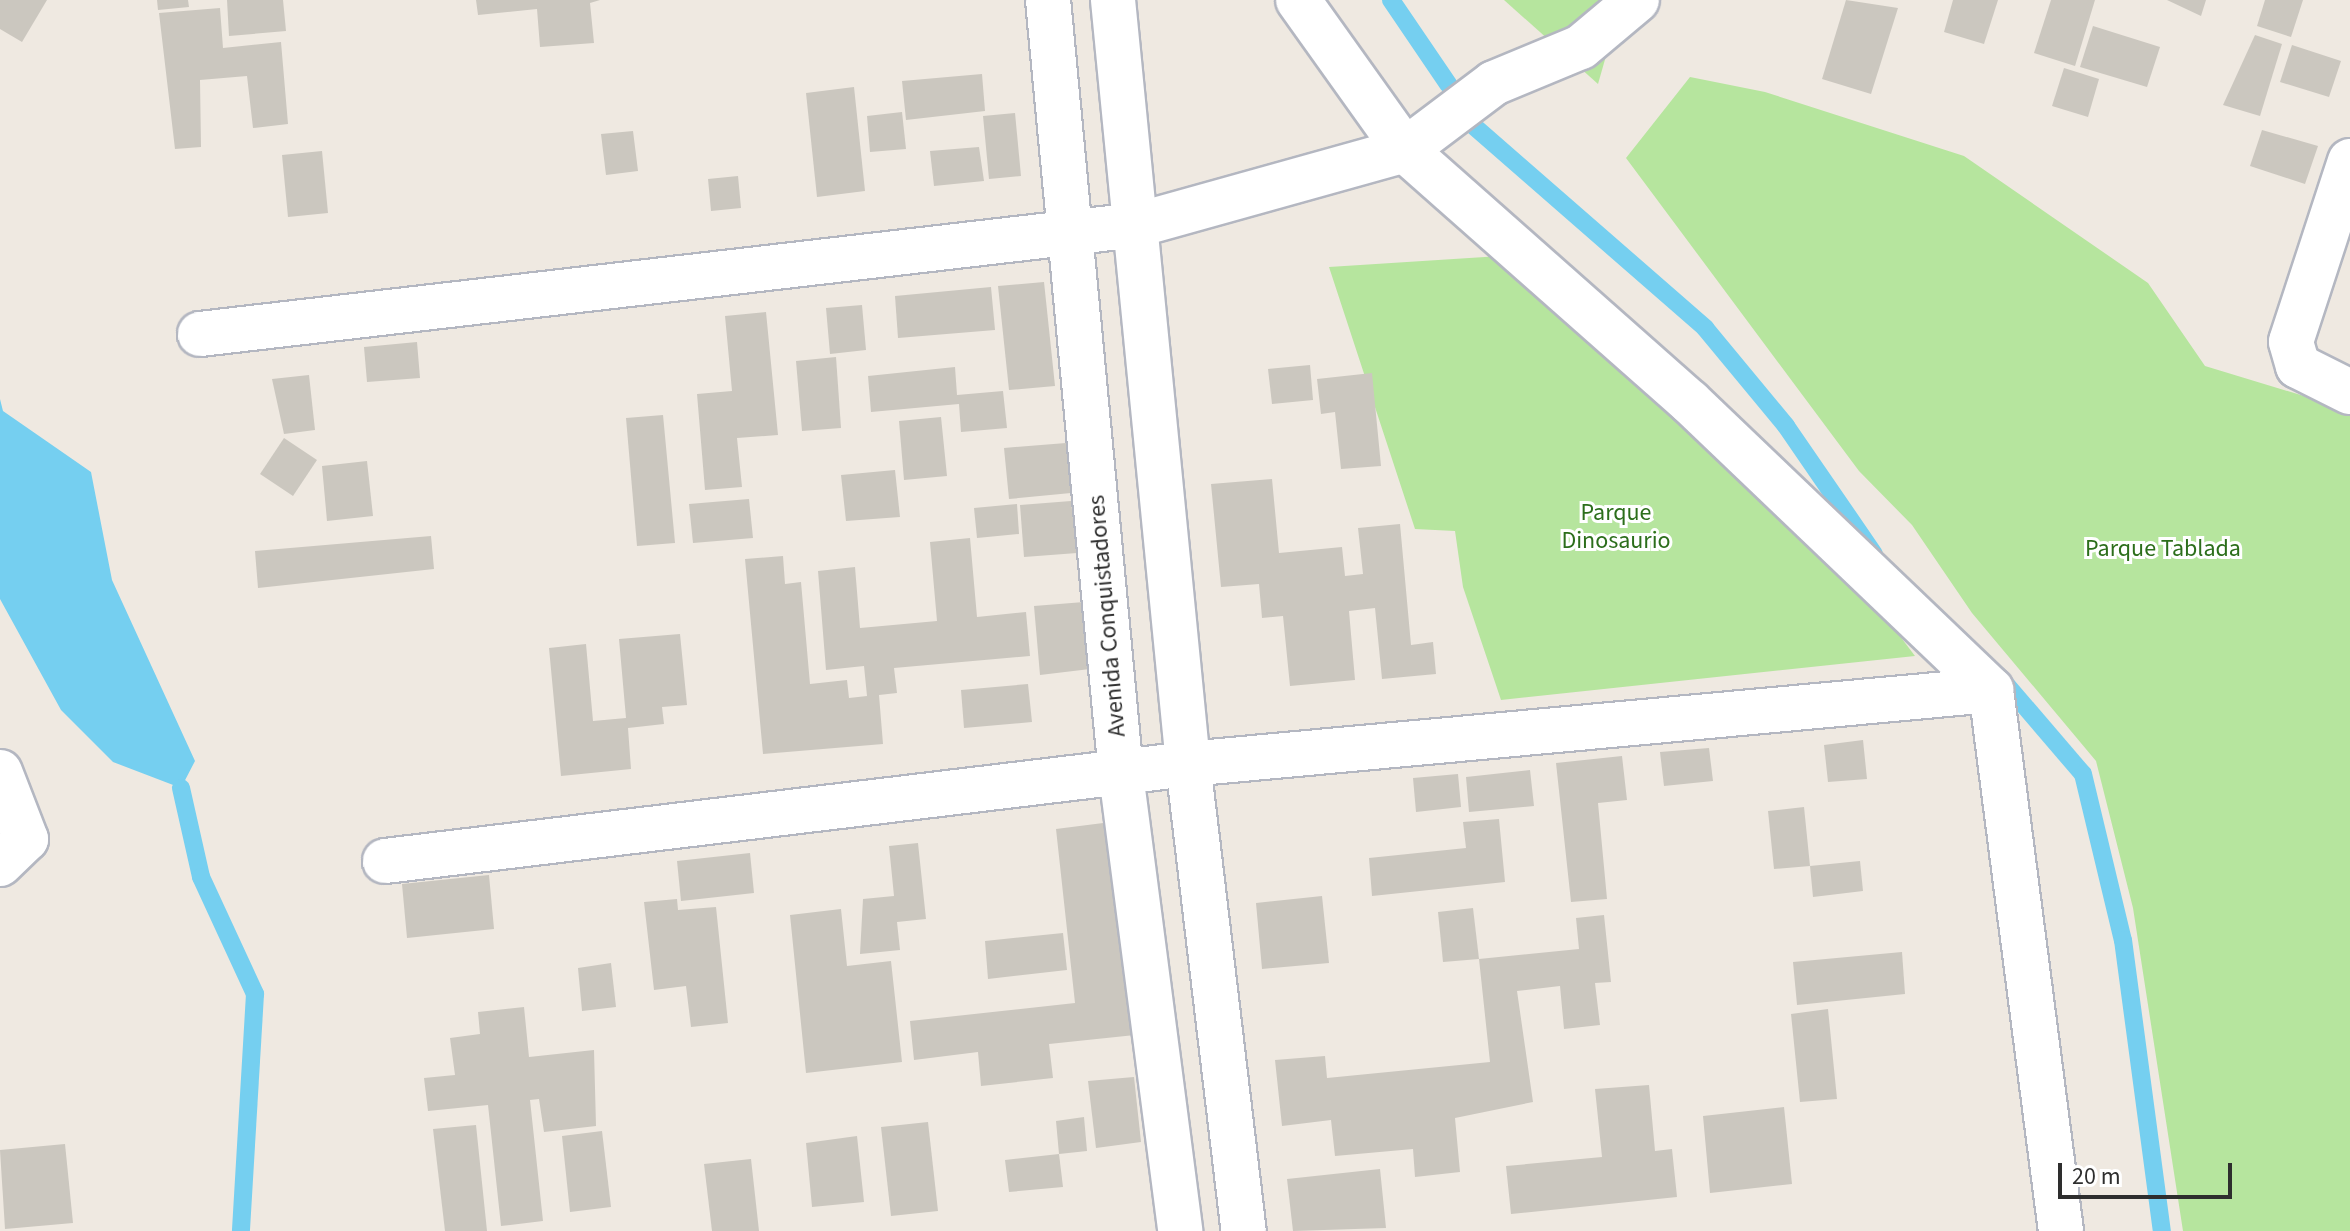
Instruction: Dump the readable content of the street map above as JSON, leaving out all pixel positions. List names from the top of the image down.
{
  "streets": {
    "street": ["Avenida Conquistadores"]
  },
  "parks": ["Parque Dinosaurio", "Parque Tablada"],
  "scale_bar": "20 m"
}
